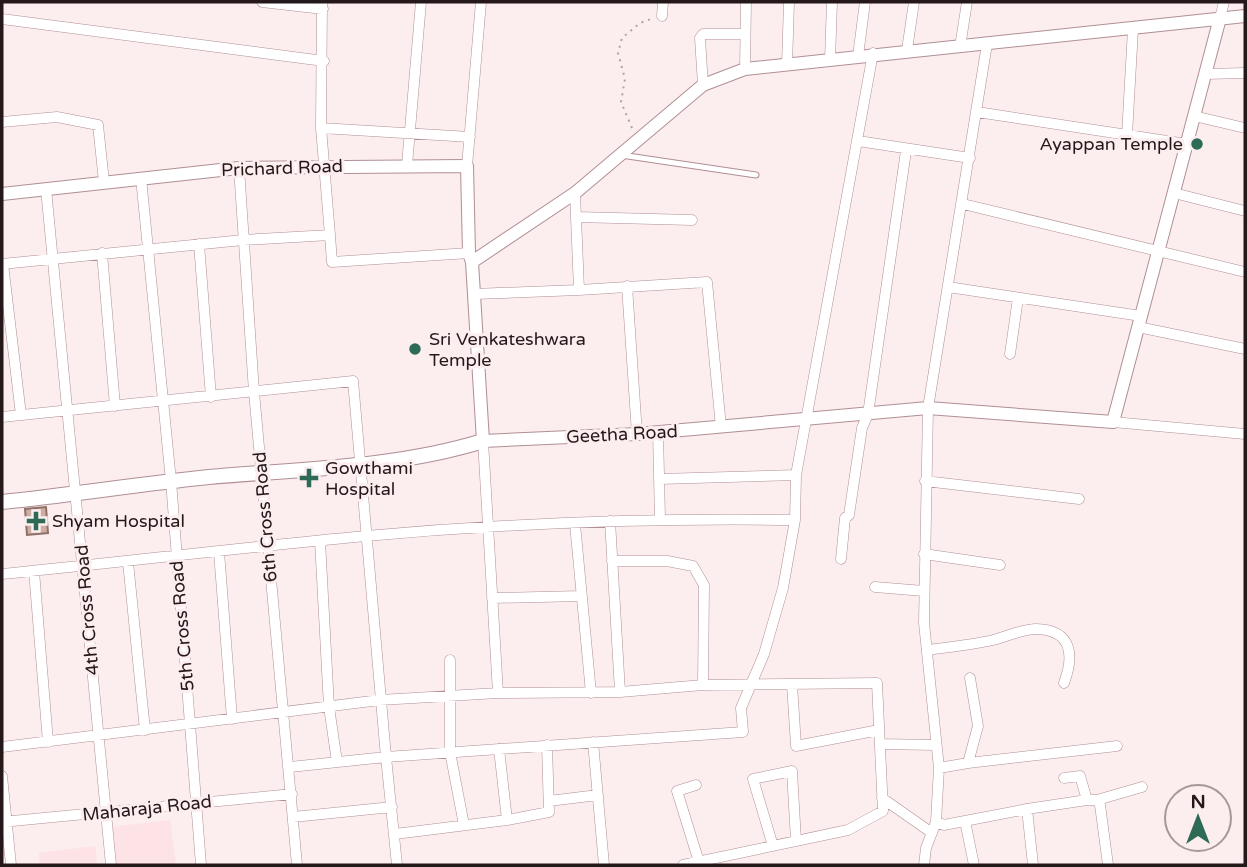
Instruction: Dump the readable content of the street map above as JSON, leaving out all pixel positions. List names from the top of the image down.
{
  "streets": {
    "main road": ["Geetha Road"],
    "street": [
      "Prichard Road",
      "6th Cross Road",
      "4th Cross Road",
      "5th Cross Road",
      "Maharaja Road"
    ]
  },
  "crossings": [
    ["Prichard Road", "6th Cross Road"],
    ["Prichard Road", "4th Cross Road"],
    ["Prichard Road", "5th Cross Road"],
    ["Geetha Road", "6th Cross Road"],
    ["Geetha Road", "4th Cross Road"],
    ["Geetha Road", "5th Cross Road"],
    ["6th Cross Road", "Maharaja Road"],
    ["4th Cross Road", "Maharaja Road"],
    ["5th Cross Road", "Maharaja Road"]
  ],
  "places": {
    "other": ["Ayappan Temple", "Sri Venkateshwara Temple"],
    "health": ["Gowthami Hospital", "Shyam Hospital"]
  },
  "north": "top"
}
